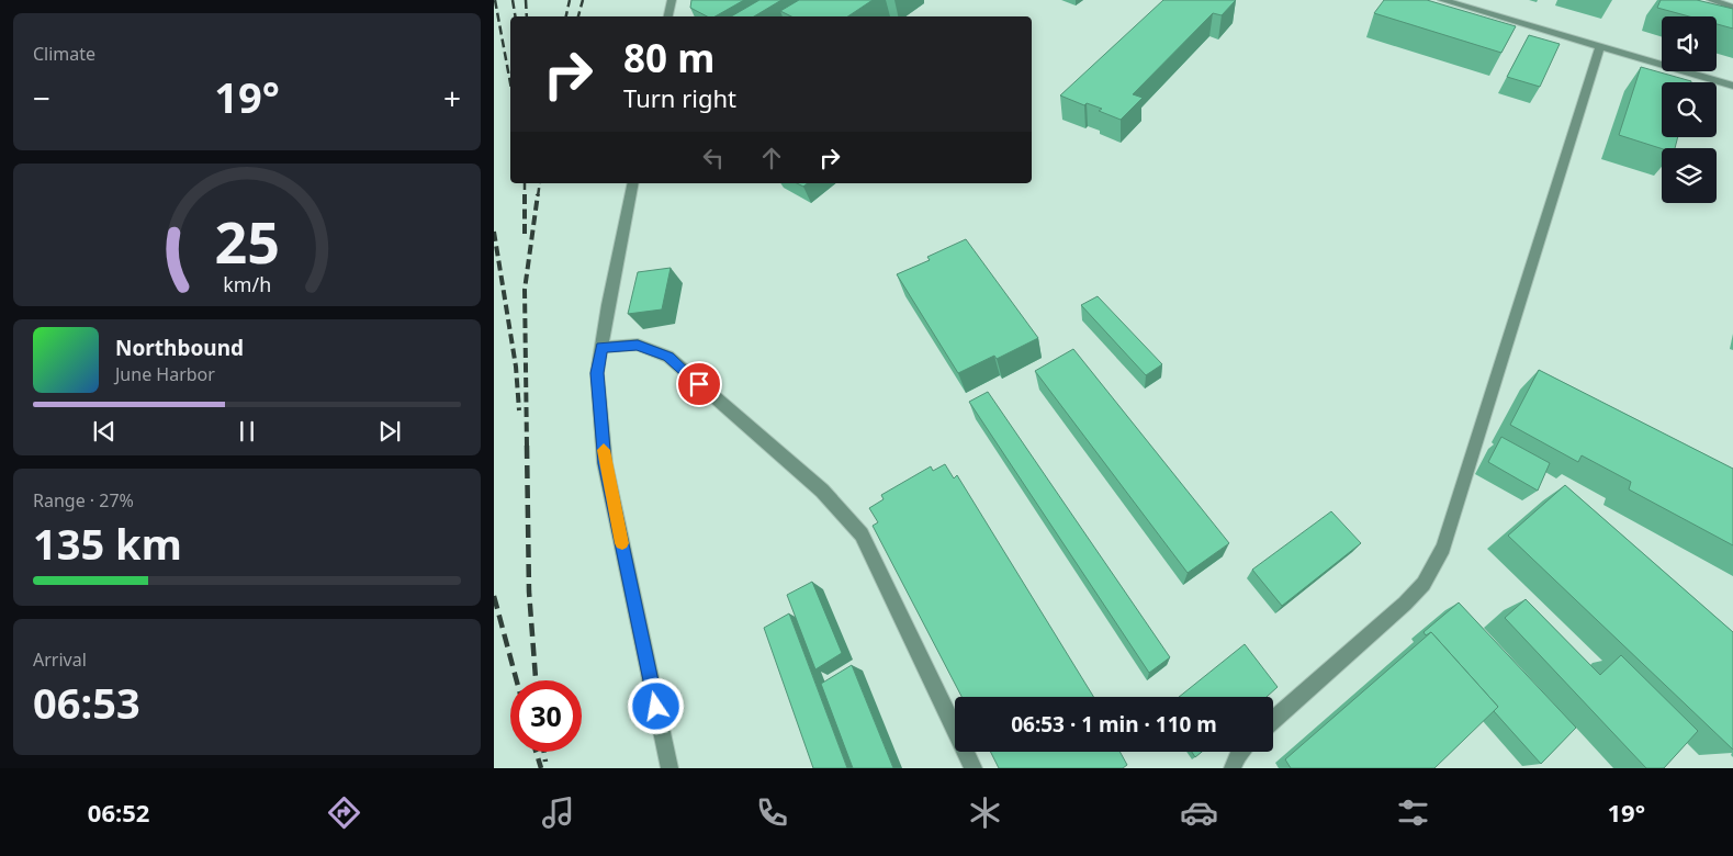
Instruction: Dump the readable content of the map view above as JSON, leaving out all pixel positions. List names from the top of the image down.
{
  "page": {
    "tile": [
      "Climate",
      ["Range · 27%", "135 km"],
      ["Arrival", "06:53"]
    ],
    "turn": ["80 m", "Turn right"],
    "heat": ["−", "19°", "+"],
    "song": ["Northbound", "June Harbor"],
    "limit": "30",
    "trip": "06:53 · 1 min · 110 m",
    "tabs": ["06:52", "19°"],
    "gauge": ["25", "km/h"]
  }
}
